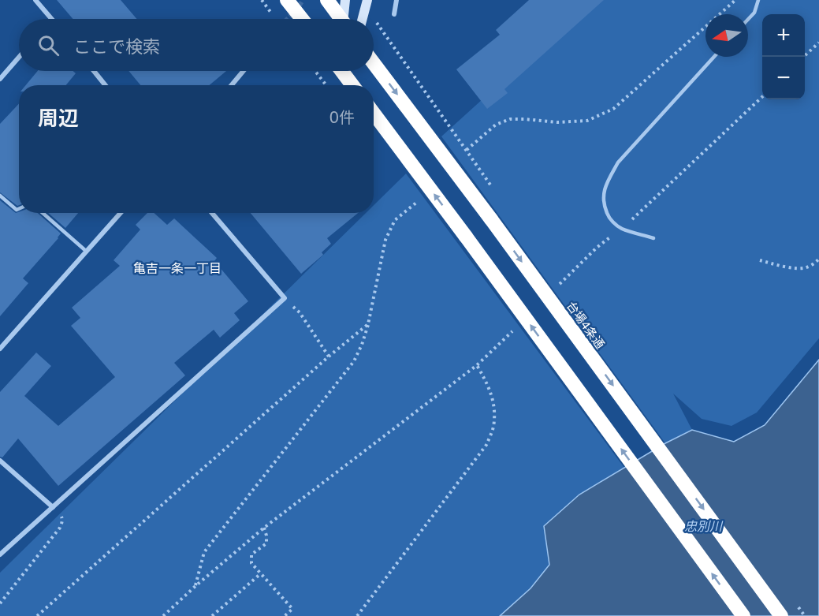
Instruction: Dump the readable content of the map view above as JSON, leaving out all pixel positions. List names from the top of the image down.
{
  "streets": {
    "highway": ["台場4条通"]
  },
  "districts": ["亀吉一条一丁目"],
  "water": ["忠別川"],
  "north": "left",
  "page": {
    "map_buttons": ["+", "−"],
    "search": "ここで検索",
    "heading": ["周辺", "0件"]
  }
}
